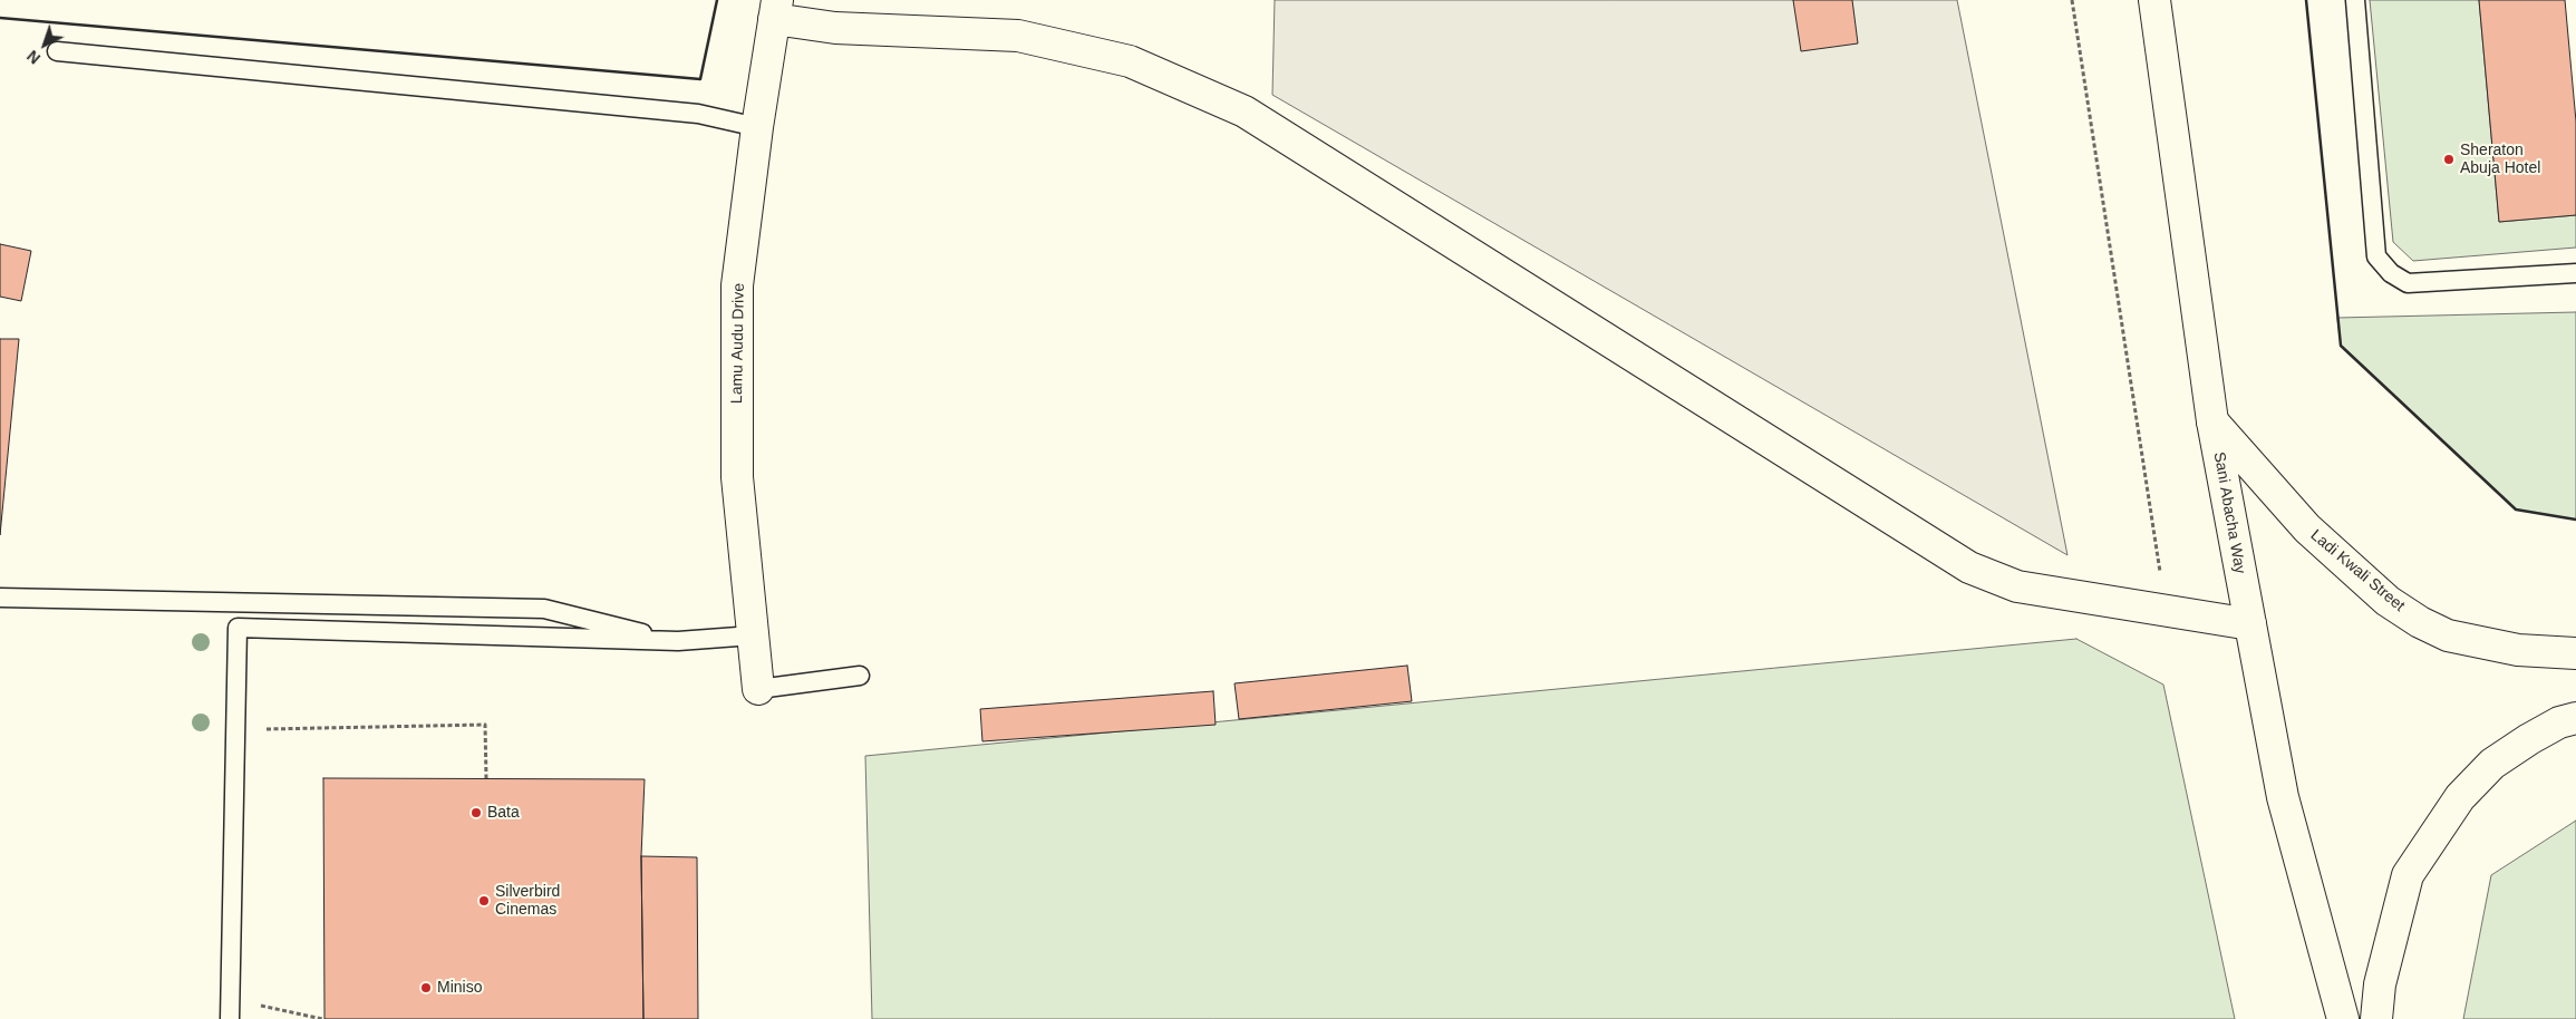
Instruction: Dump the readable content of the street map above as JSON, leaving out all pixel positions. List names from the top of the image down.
{
  "streets": {
    "main road": ["Lamu Audu Drive", "Sani Abacha Way", "Ladi Kwali Street"]
  },
  "crossings": [
    ["Sani Abacha Way", "Ladi Kwali Street"]
  ],
  "places": [
    "Sheraton Abuja Hotel",
    "Bata",
    "Silverbird Cinemas",
    "Miniso"
  ],
  "north": "bottom left"
}
